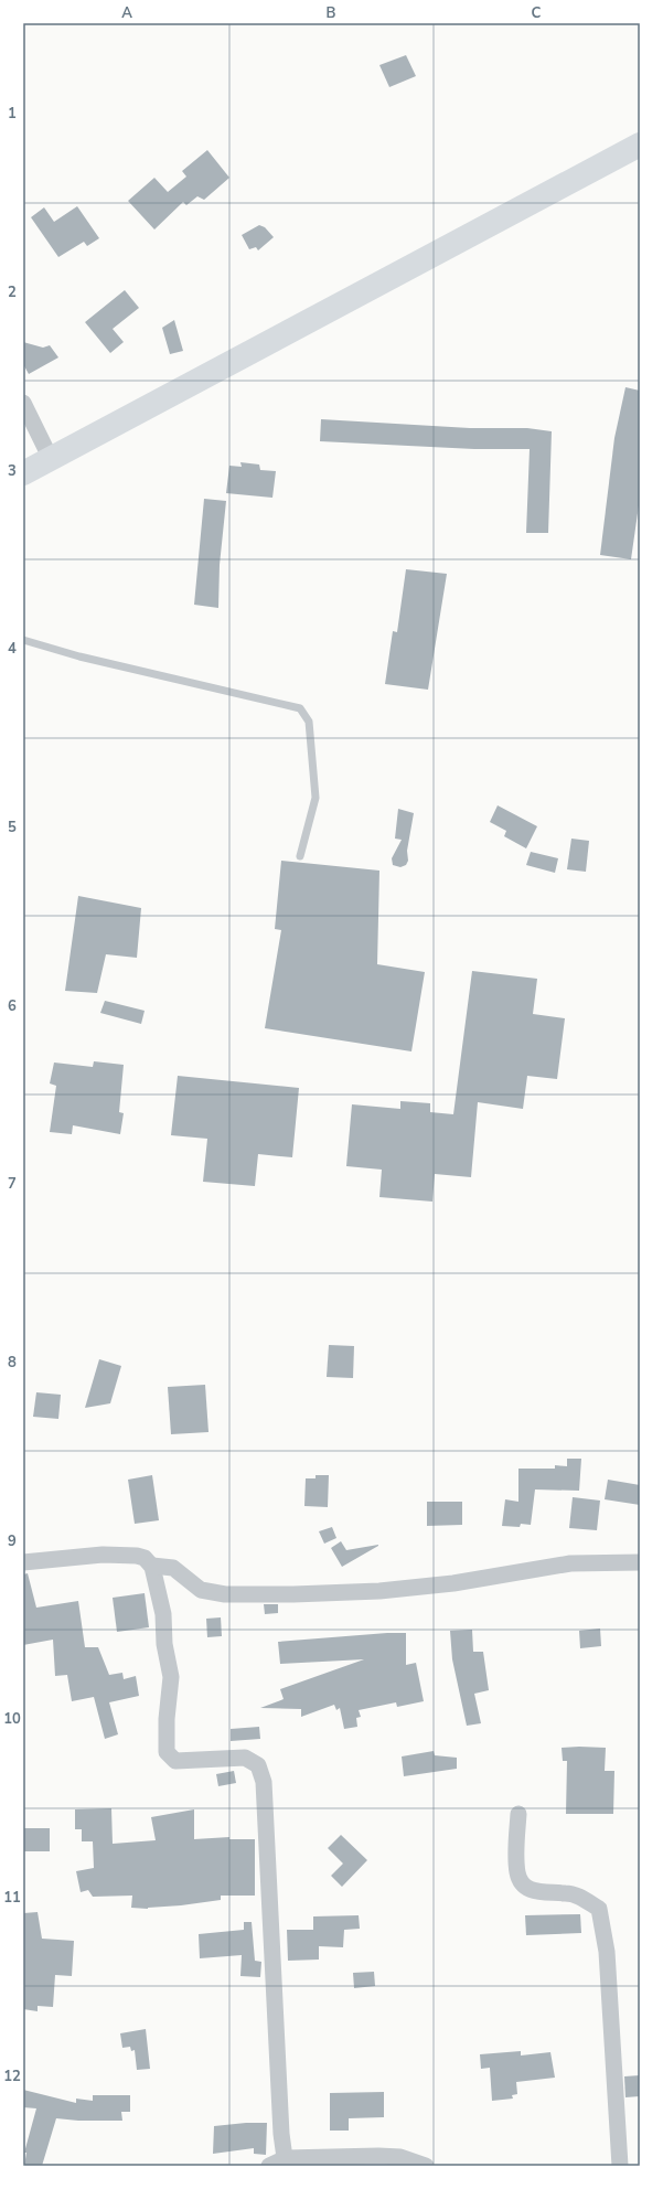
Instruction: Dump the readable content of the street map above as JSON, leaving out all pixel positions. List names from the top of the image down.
{
  "grid": {
    "columns": ["A", "B", "C"],
    "rows": [
      "1",
      "2",
      "3",
      "4",
      "5",
      "6",
      "7",
      "8",
      "9",
      "10",
      "11",
      "12"
    ]
  }
}
